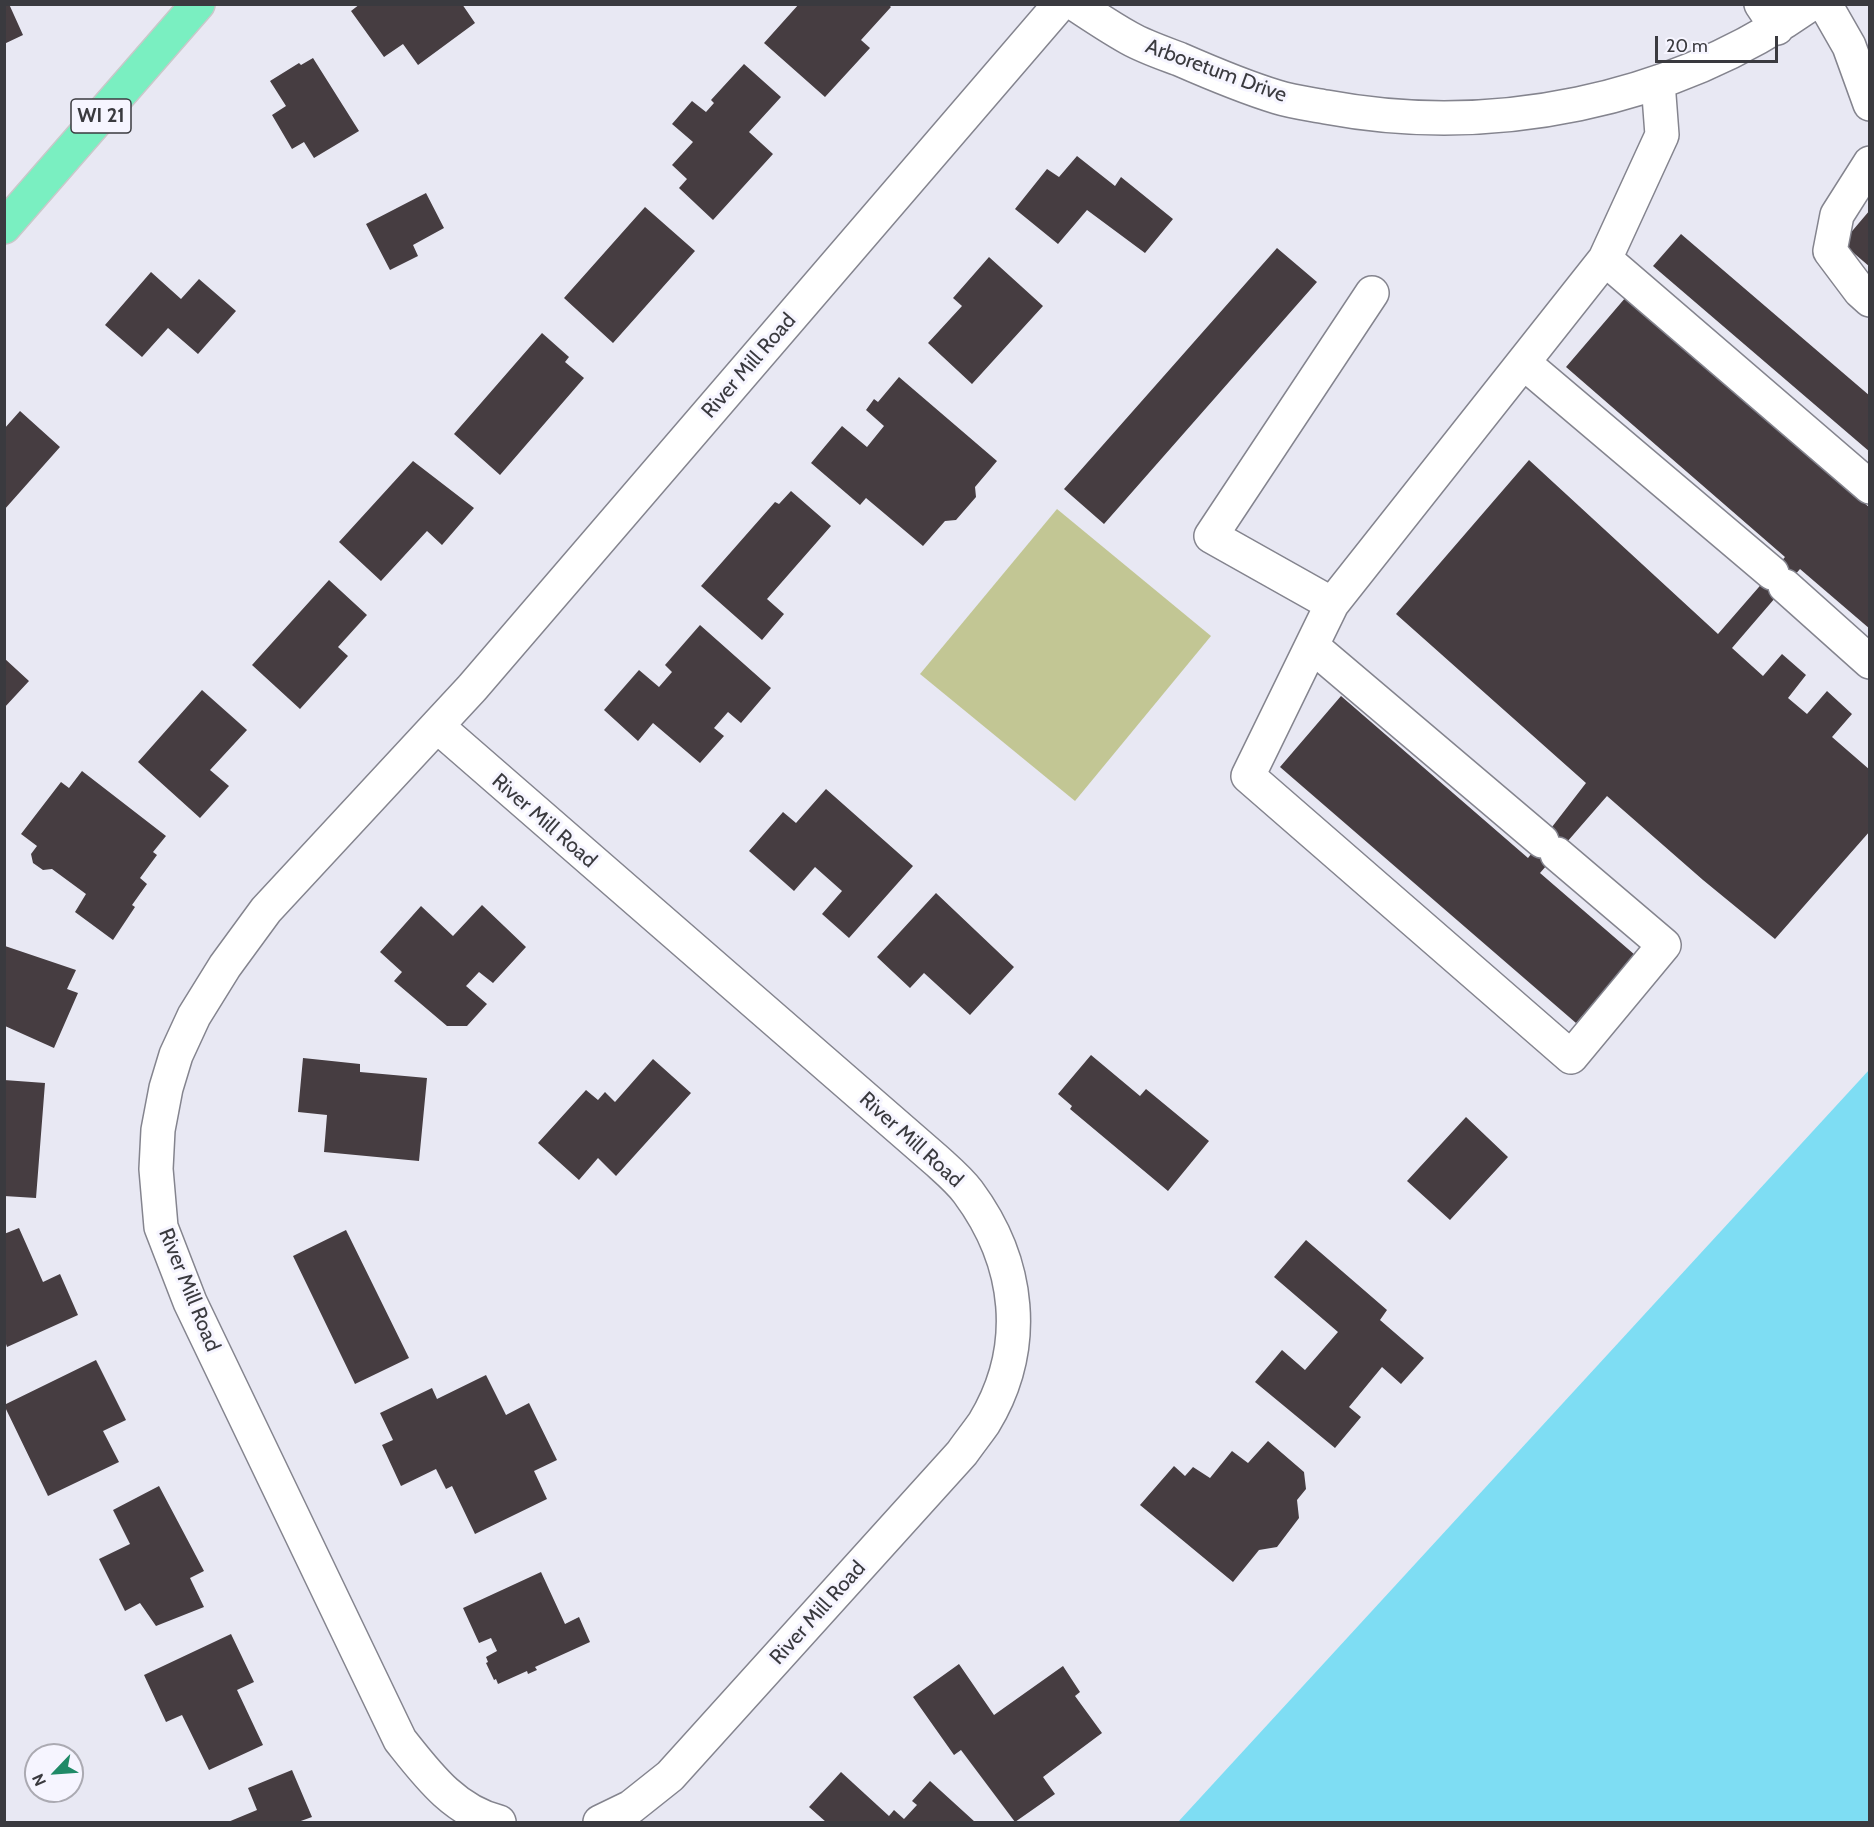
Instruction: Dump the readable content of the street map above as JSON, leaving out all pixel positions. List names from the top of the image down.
{
  "streets": {
    "main road": ["WI 21"],
    "street": ["Arboretum Drive", "River Mill Road"]
  },
  "scale_bar": "20 m",
  "north": "bottom left"
}
